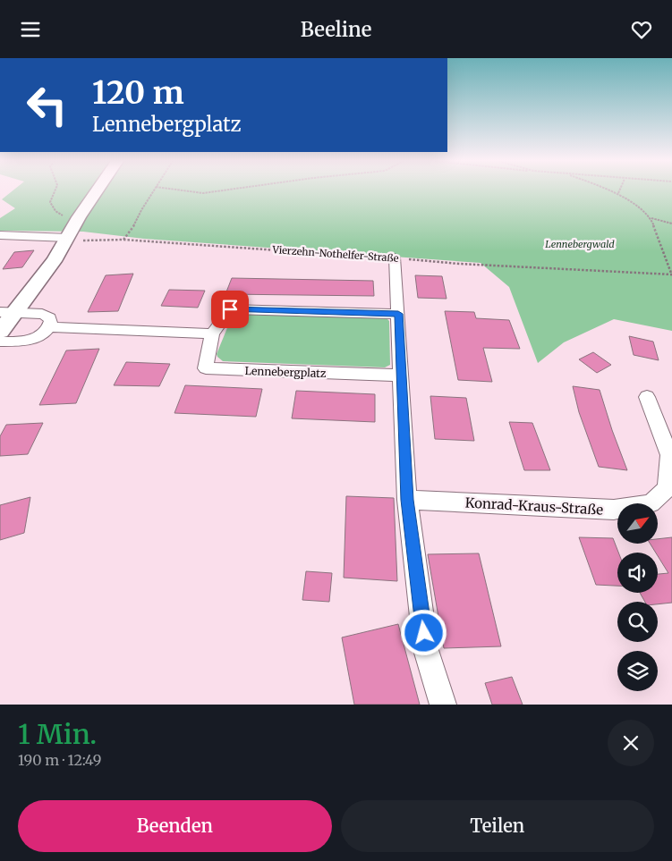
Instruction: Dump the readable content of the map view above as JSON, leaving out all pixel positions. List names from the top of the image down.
{
  "streets": {
    "street": ["Lennebergplatz", "Konrad-Kraus-Straße"],
    "path": ["Vierzehn-Nothelfer-Straße"]
  },
  "parks": ["Lennebergwald"],
  "north": "top right",
  "page": {
    "header": "Beeline",
    "turn": ["120 m", "Lennebergplatz"],
    "heading": ["1 Min.", "190 m · 12:49"],
    "buttons": ["Beenden", "Teilen"]
  }
}
